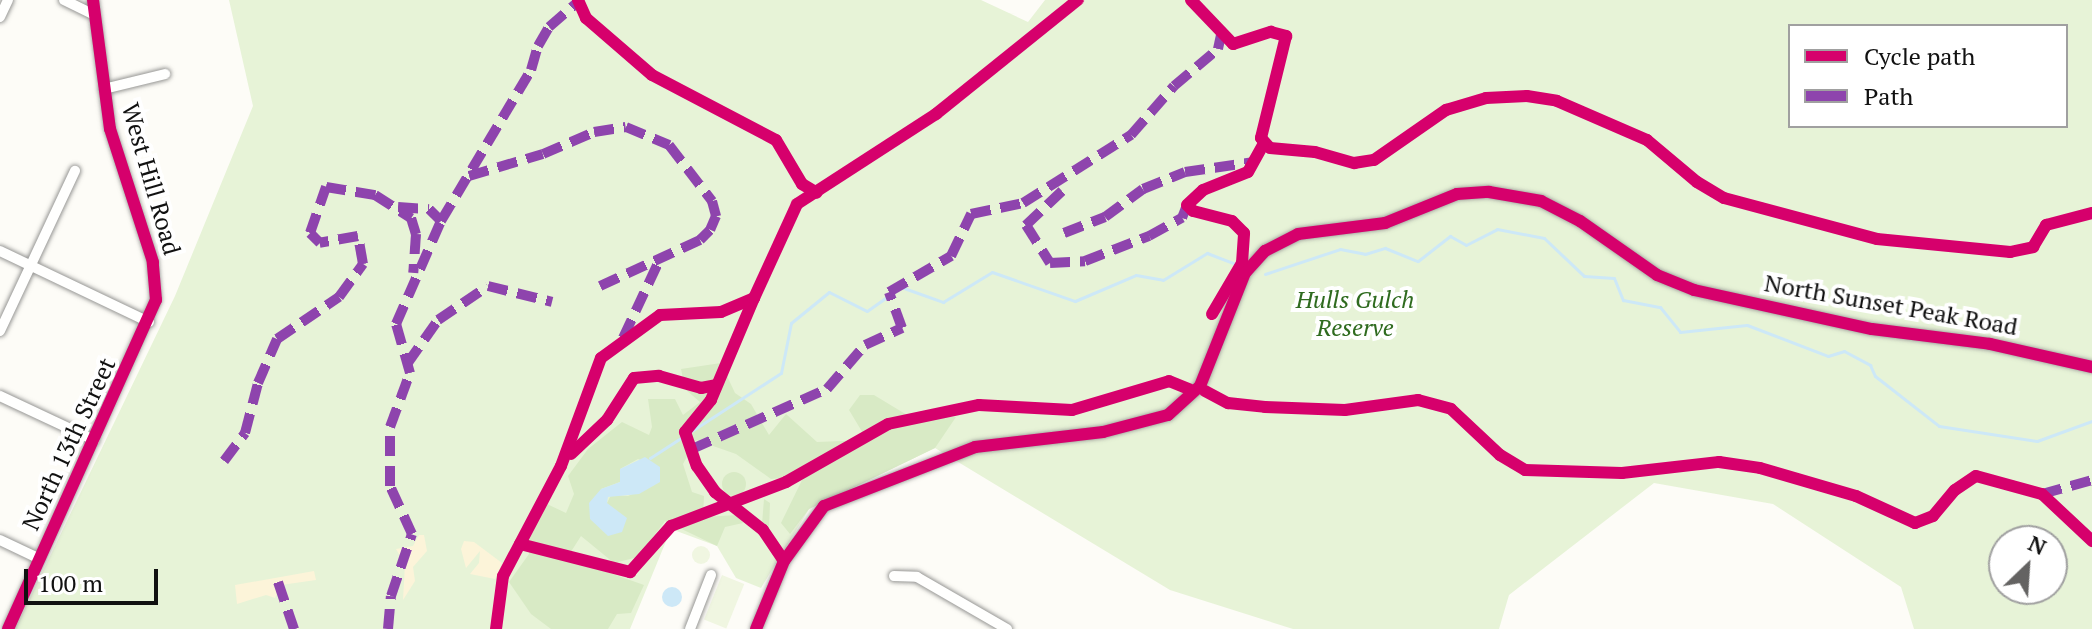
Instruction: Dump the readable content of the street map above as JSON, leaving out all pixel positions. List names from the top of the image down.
{
  "streets": {
    "street": ["West Hill Road", "North Sunset Peak Road", "North 13th Street"]
  },
  "crossings": [
    ["West Hill Road", "North 13th Street"]
  ],
  "parks": ["Hulls Gulch Reserve"],
  "legend": ["Cycle path", "Path"],
  "scale_bar": "100 m",
  "north": "top right"
}
